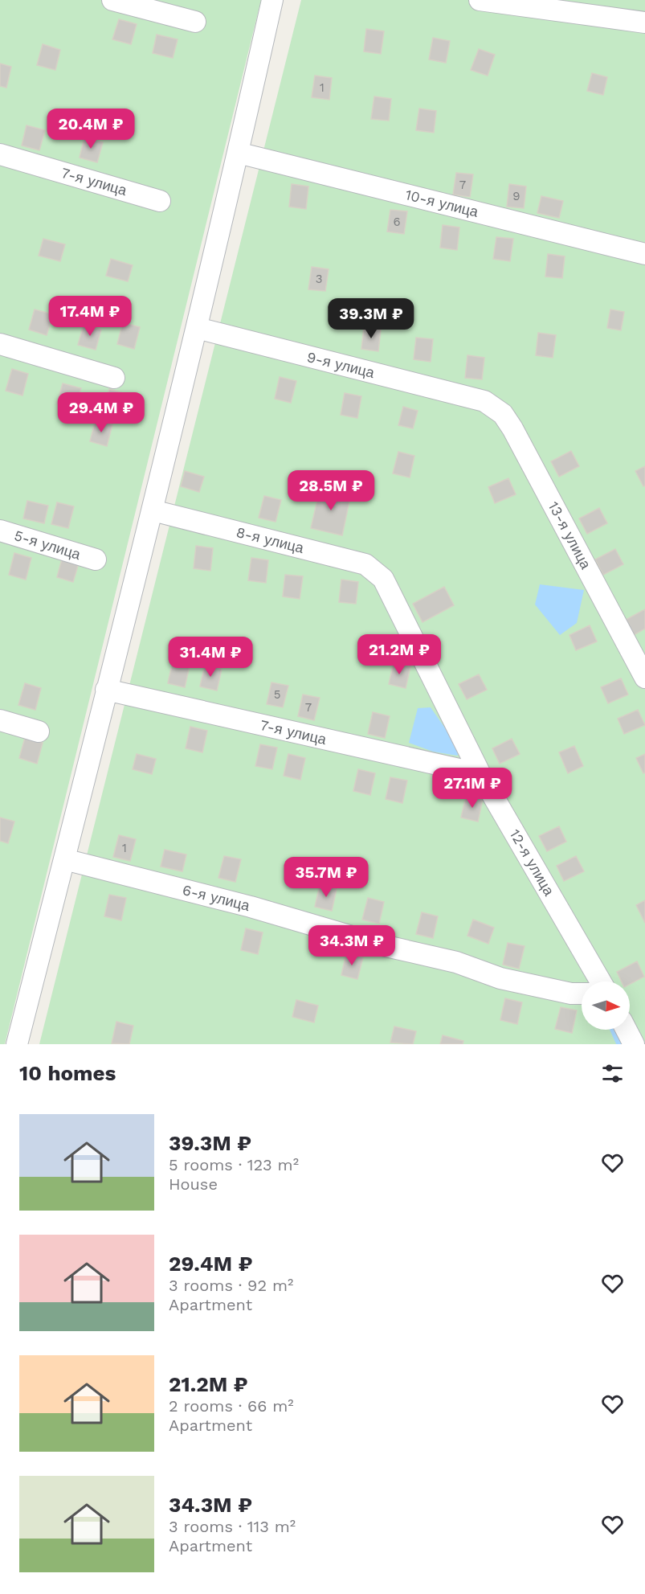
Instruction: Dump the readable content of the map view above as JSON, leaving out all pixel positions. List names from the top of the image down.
{
  "streets": {
    "street": [
      "7-я улица",
      "10-я улица",
      "9-я улица",
      "13-я улица",
      "8-я улица",
      "5-я улица",
      "12-я улица",
      "6-я улица"
    ]
  },
  "crossings": [
    ["7-я улица", "12-я улица"],
    ["9-я улица", "13-я улица"],
    ["8-я улица", "12-я улица"]
  ],
  "house_numbers": [
    "1",
    "7",
    "9",
    "6",
    "3",
    "5",
    "7",
    "1"
  ],
  "north": "right",
  "page": {
    "price": [
      "20.4M ₽",
      "17.4M ₽",
      "39.3M ₽",
      "29.4M ₽",
      "28.5M ₽",
      "21.2M ₽",
      "31.4M ₽",
      "27.1M ₽",
      "35.7M ₽",
      "34.3M ₽"
    ],
    "heading": "10 homes",
    "list": [
      {
        "name": "39.3M ₽",
        "note": "5 rooms · 123 m² · House"
      },
      {
        "name": "29.4M ₽",
        "note": "3 rooms · 92 m² · Apartment"
      },
      {
        "name": "21.2M ₽",
        "note": "2 rooms · 66 m² · Apartment"
      },
      {
        "name": "34.3M ₽",
        "note": "3 rooms · 113 m² · Apartment"
      }
    ]
  }
}
